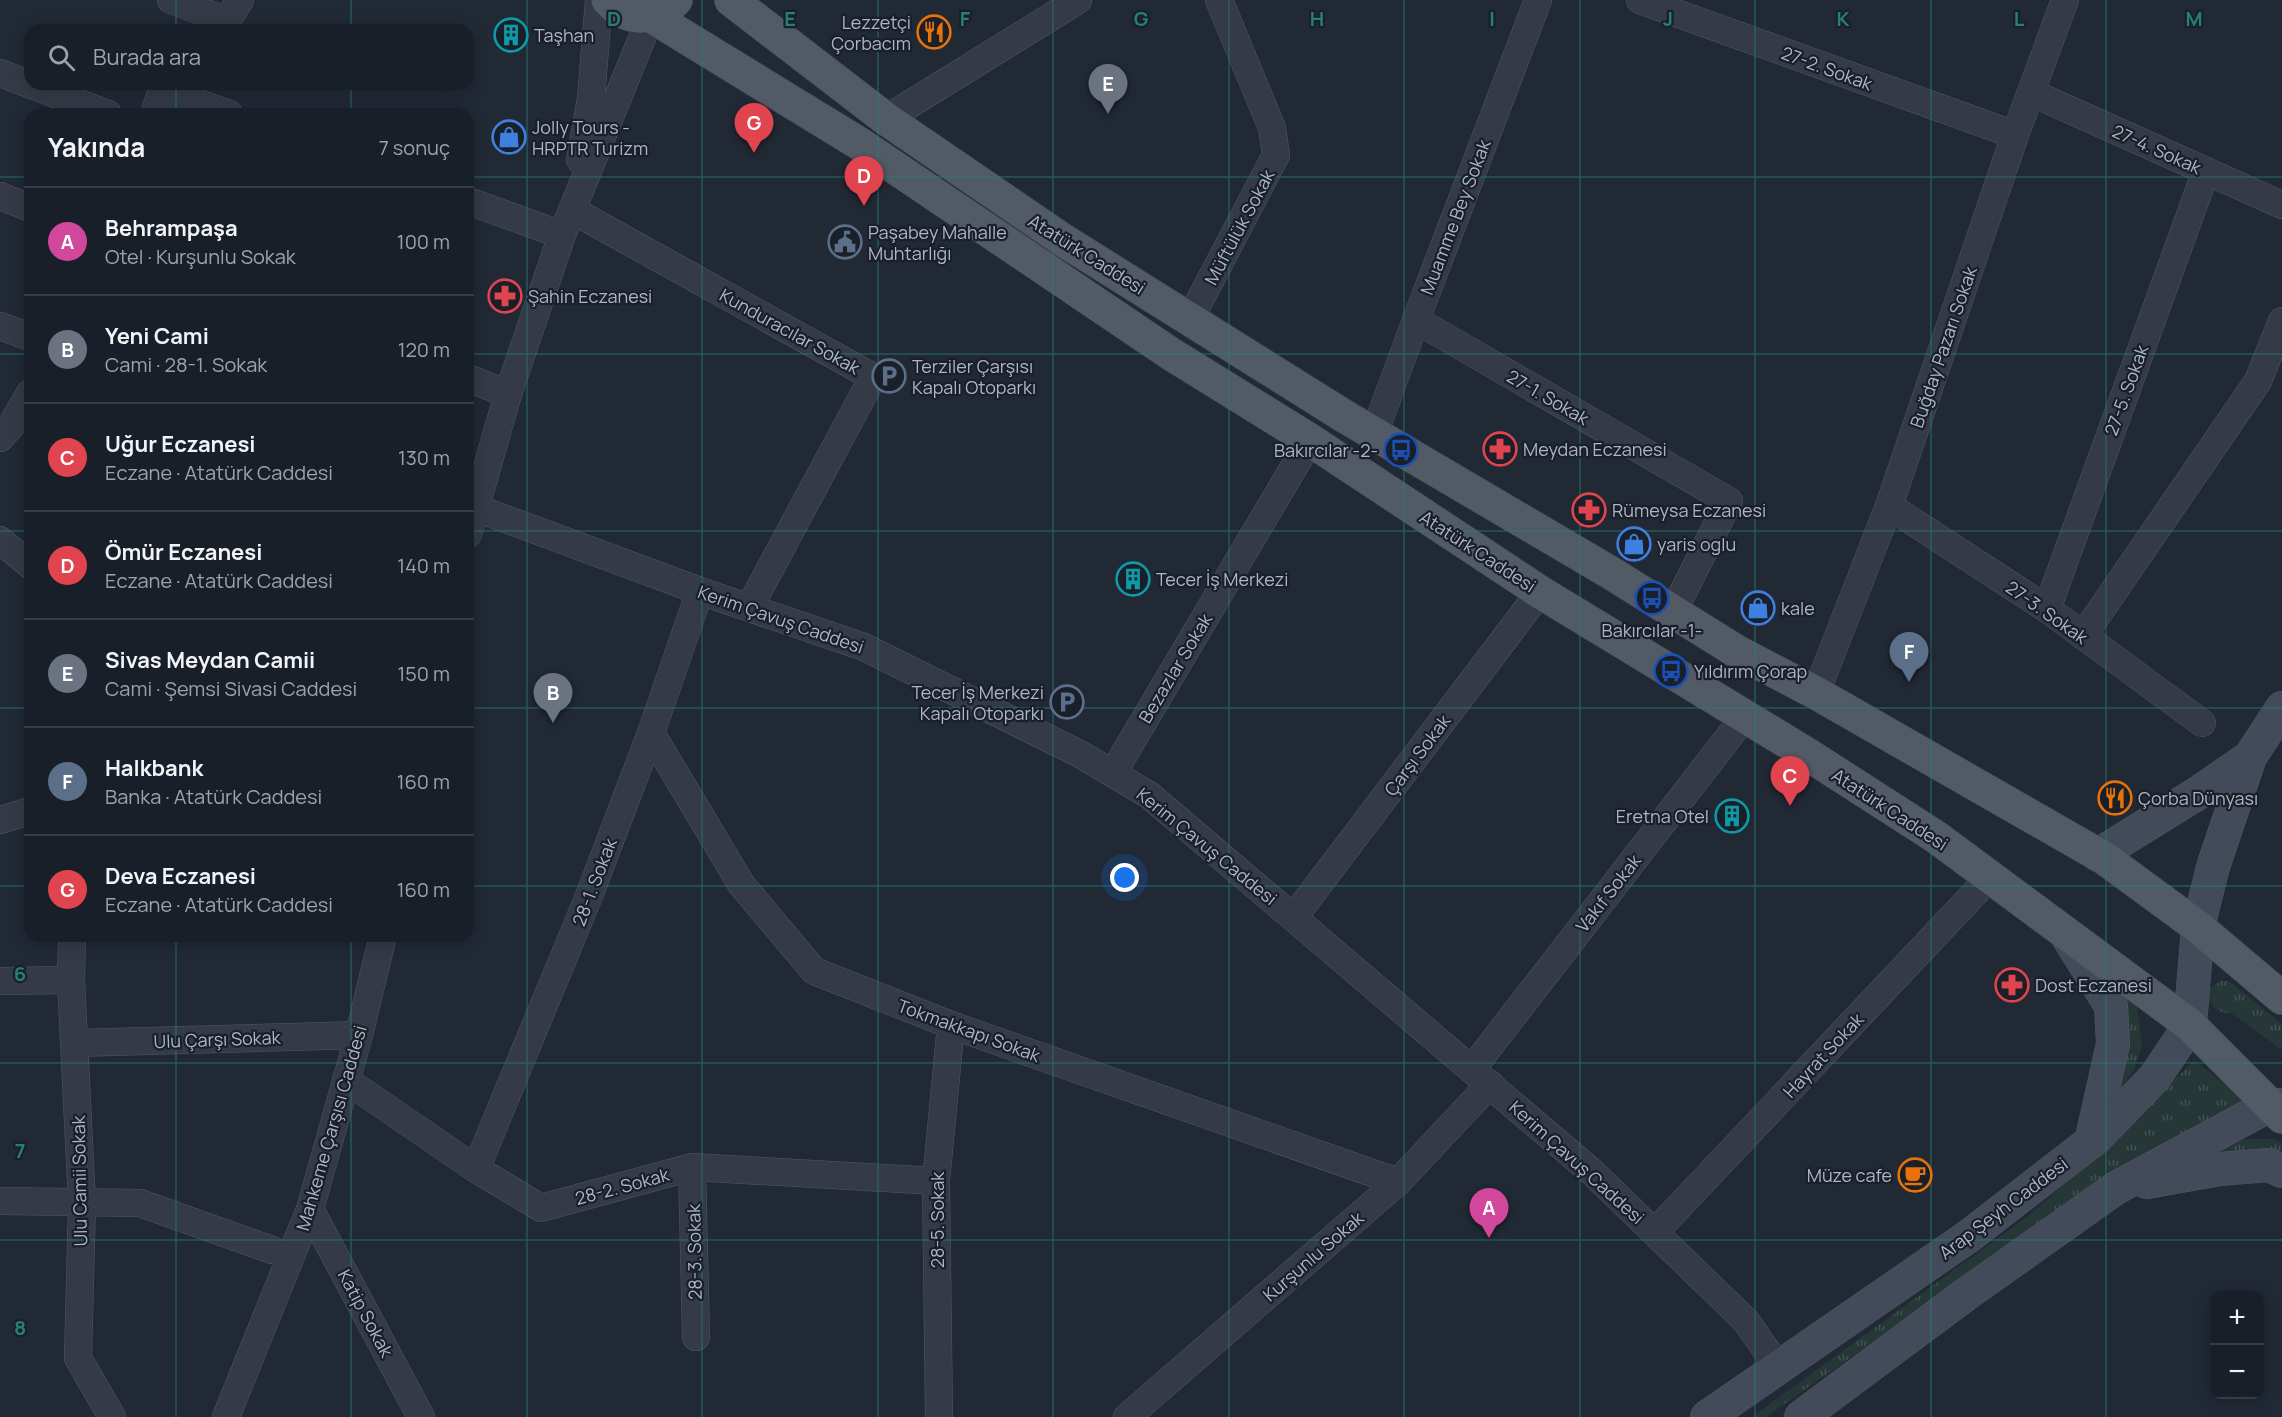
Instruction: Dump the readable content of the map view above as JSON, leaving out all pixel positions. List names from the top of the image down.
{
  "streets": {
    "main road": ["Atatürk Caddesi"],
    "street": [
      "27-2. Sokak",
      "27-4. Sokak",
      "Muamme Bey Sokak",
      "Müftülük Sokak",
      "Kunduracılar Sokak",
      "Buğday Pazarı Sokak",
      "27-5. Sokak",
      "27-1. Sokak",
      "27-3. Sokak",
      "Kerim Çavuş Caddesi",
      "Bezazlar Sokak",
      "Çarşı Sokak",
      "28-1. Sokak",
      "Vakıf Sokak",
      "Tokmakkapı Sokak",
      "Ulu Çarşı Sokak",
      "Hayrat Sokak",
      "Mahkeme Çarşısı Caddesi",
      "Ulu Camii Sokak",
      "28-2. Sokak",
      "Arap Şeyh Caddesi",
      "28-5. Sokak",
      "28-3. Sokak",
      "Kurşunlu Sokak",
      "Katip Sokak"
    ]
  },
  "crossings": [
    ["27-2. Sokak", "Buğday Pazarı Sokak"],
    ["27-4. Sokak", "Buğday Pazarı Sokak"],
    ["27-4. Sokak", "27-5. Sokak"],
    ["Muamme Bey Sokak", "Atatürk Caddesi"],
    ["Muamme Bey Sokak", "27-1. Sokak"],
    ["Müftülük Sokak", "Atatürk Caddesi"],
    ["Atatürk Caddesi", "Buğday Pazarı Sokak"],
    ["Atatürk Caddesi", "27-1. Sokak"],
    ["Atatürk Caddesi", "Bezazlar Sokak"],
    ["Atatürk Caddesi", "Çarşı Sokak"],
    ["Atatürk Caddesi", "Vakıf Sokak"],
    ["Atatürk Caddesi", "Hayrat Sokak"],
    ["Atatürk Caddesi", "Arap Şeyh Caddesi"],
    ["Kunduracılar Sokak", "Kerim Çavuş Caddesi"],
    ["Buğday Pazarı Sokak", "27-3. Sokak"],
    ["27-5. Sokak", "27-3. Sokak"],
    ["Kerim Çavuş Caddesi", "Bezazlar Sokak"],
    ["Kerim Çavuş Caddesi", "Çarşı Sokak"],
    ["Kerim Çavuş Caddesi", "28-1. Sokak"],
    ["Kerim Çavuş Caddesi", "Vakıf Sokak"],
    ["Kerim Çavuş Caddesi", "Hayrat Sokak"],
    ["Kerim Çavuş Caddesi", "Arap Şeyh Caddesi"],
    ["Kerim Çavuş Caddesi", "Kurşunlu Sokak"],
    ["28-1. Sokak", "Tokmakkapı Sokak"],
    ["28-1. Sokak", "28-2. Sokak"],
    ["Vakıf Sokak", "Kurşunlu Sokak"],
    ["Tokmakkapı Sokak", "28-5. Sokak"],
    ["Tokmakkapı Sokak", "Kurşunlu Sokak"],
    ["Ulu Çarşı Sokak", "Mahkeme Çarşısı Caddesi"],
    ["Ulu Çarşı Sokak", "Ulu Camii Sokak"],
    ["Mahkeme Çarşısı Caddesi", "28-2. Sokak"],
    ["Mahkeme Çarşısı Caddesi", "Katip Sokak"],
    ["28-2. Sokak", "28-5. Sokak"],
    ["28-2. Sokak", "28-3. Sokak"]
  ],
  "places": {
    "restaurant": ["Lezzetçi Çorbacım", "Çorba Dünyası"],
    "building": ["Taşhan", "Tecer İş Merkezi", "Eretna Otel"],
    "shop": ["Jolly Tours - HRPTR Turizm", "yaris oglu", "kale"],
    "public building": ["Paşabey Mahalle Muhtarlığı"],
    "pharmacy": [
      "Şahin Eczanesi",
      "Meydan Eczanesi",
      "Rümeysa Eczanesi",
      "Dost Eczanesi"
    ],
    "parking": ["Terziler Çarşısı Kapalı Otoparkı", "Tecer İş Merkezi Kapalı Otoparkı"],
    "bus stop": ["Bakırcılar -2-", "Bakırcılar -1-", "Yıldırım Çorap"],
    "cafe": ["Müze cafe"]
  },
  "page": {
    "search": "Burada ara",
    "pins": [
      "E",
      "G",
      "D",
      "F",
      "B",
      "C",
      "A"
    ],
    "heading": ["Yakında", "7 sonuç"],
    "list": [
      {
        "mark": "A",
        "name": "Behrampaşa",
        "note": "Otel · Kurşunlu Sokak",
        "value": "100 m"
      },
      {
        "mark": "B",
        "name": "Yeni Cami",
        "note": "Cami · 28-1. Sokak",
        "value": "120 m"
      },
      {
        "mark": "C",
        "name": "Uğur Eczanesi",
        "note": "Eczane · Atatürk Caddesi",
        "value": "130 m"
      },
      {
        "mark": "D",
        "name": "Ömür Eczanesi",
        "note": "Eczane · Atatürk Caddesi",
        "value": "140 m"
      },
      {
        "mark": "E",
        "name": "Sivas Meydan Camii",
        "note": "Cami · Şemsi Sivasi Caddesi",
        "value": "150 m"
      },
      {
        "mark": "F",
        "name": "Halkbank",
        "note": "Banka · Atatürk Caddesi",
        "value": "160 m"
      },
      {
        "mark": "G",
        "name": "Deva Eczanesi",
        "note": "Eczane · Atatürk Caddesi",
        "value": "160 m"
      }
    ],
    "map_buttons": ["+", "−"]
  },
  "grid": {
    "columns": [
      "D",
      "E",
      "F",
      "G",
      "H",
      "I",
      "J",
      "K",
      "L",
      "M"
    ],
    "rows": ["6", "7", "8"]
  }
}
